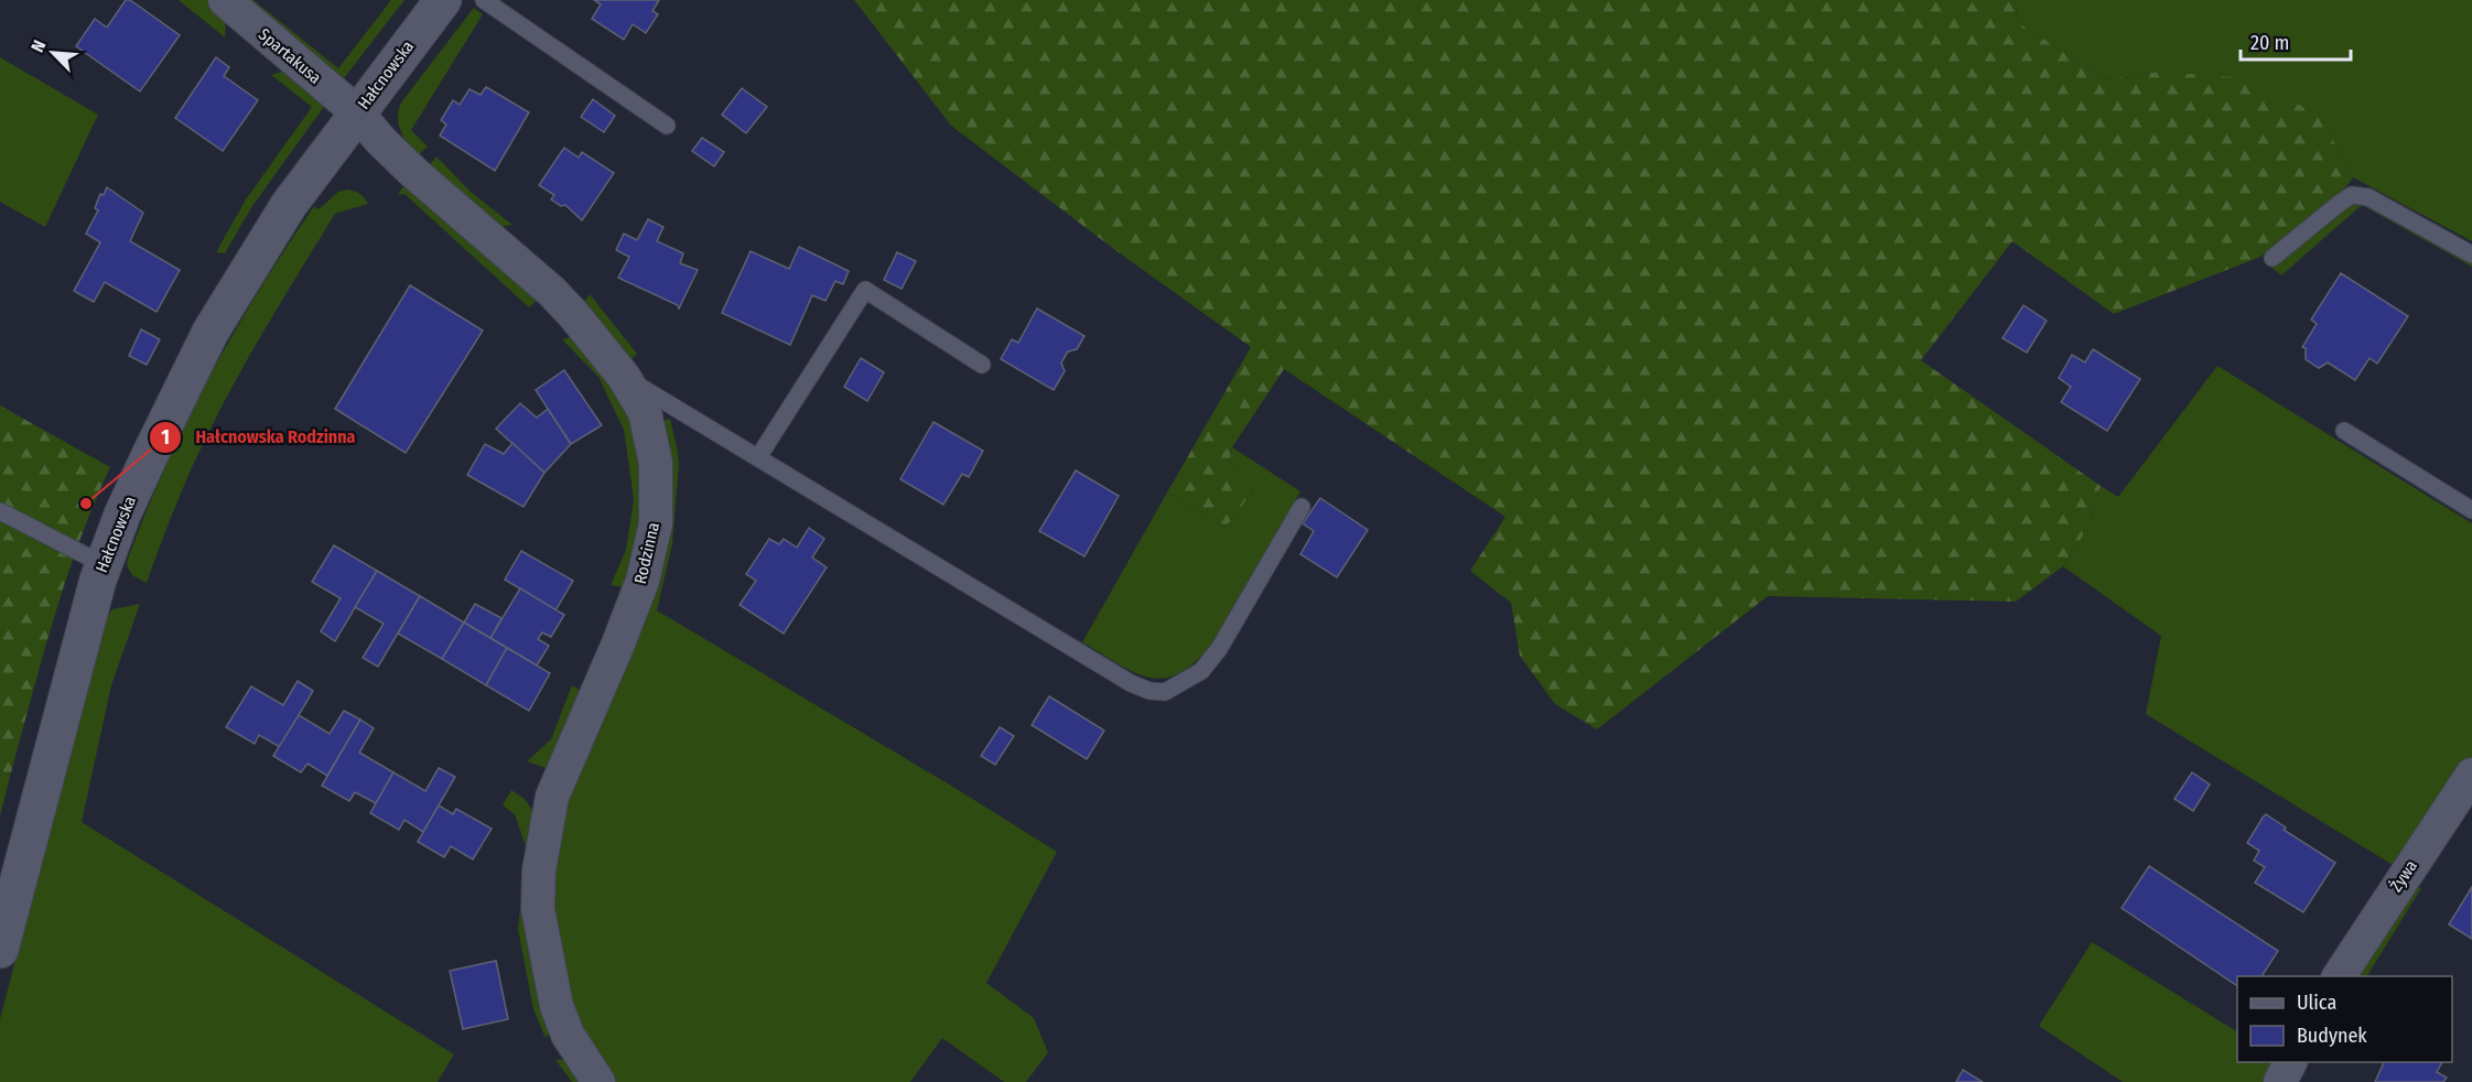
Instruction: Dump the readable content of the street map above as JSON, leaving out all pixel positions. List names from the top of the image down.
{
  "streets": {
    "street": [
      "Spartakusa",
      "Hałcnowska",
      "Rodzinna",
      "Żywa"
    ]
  },
  "crossings": [
    ["Spartakusa", "Hałcnowska"],
    ["Spartakusa", "Rodzinna"],
    ["Hałcnowska", "Rodzinna"]
  ],
  "places": ["Hałcnowska Rodzinna"],
  "legend": ["Ulica", "Budynek"],
  "scale_bar": "20 m",
  "north": "top left"
}
